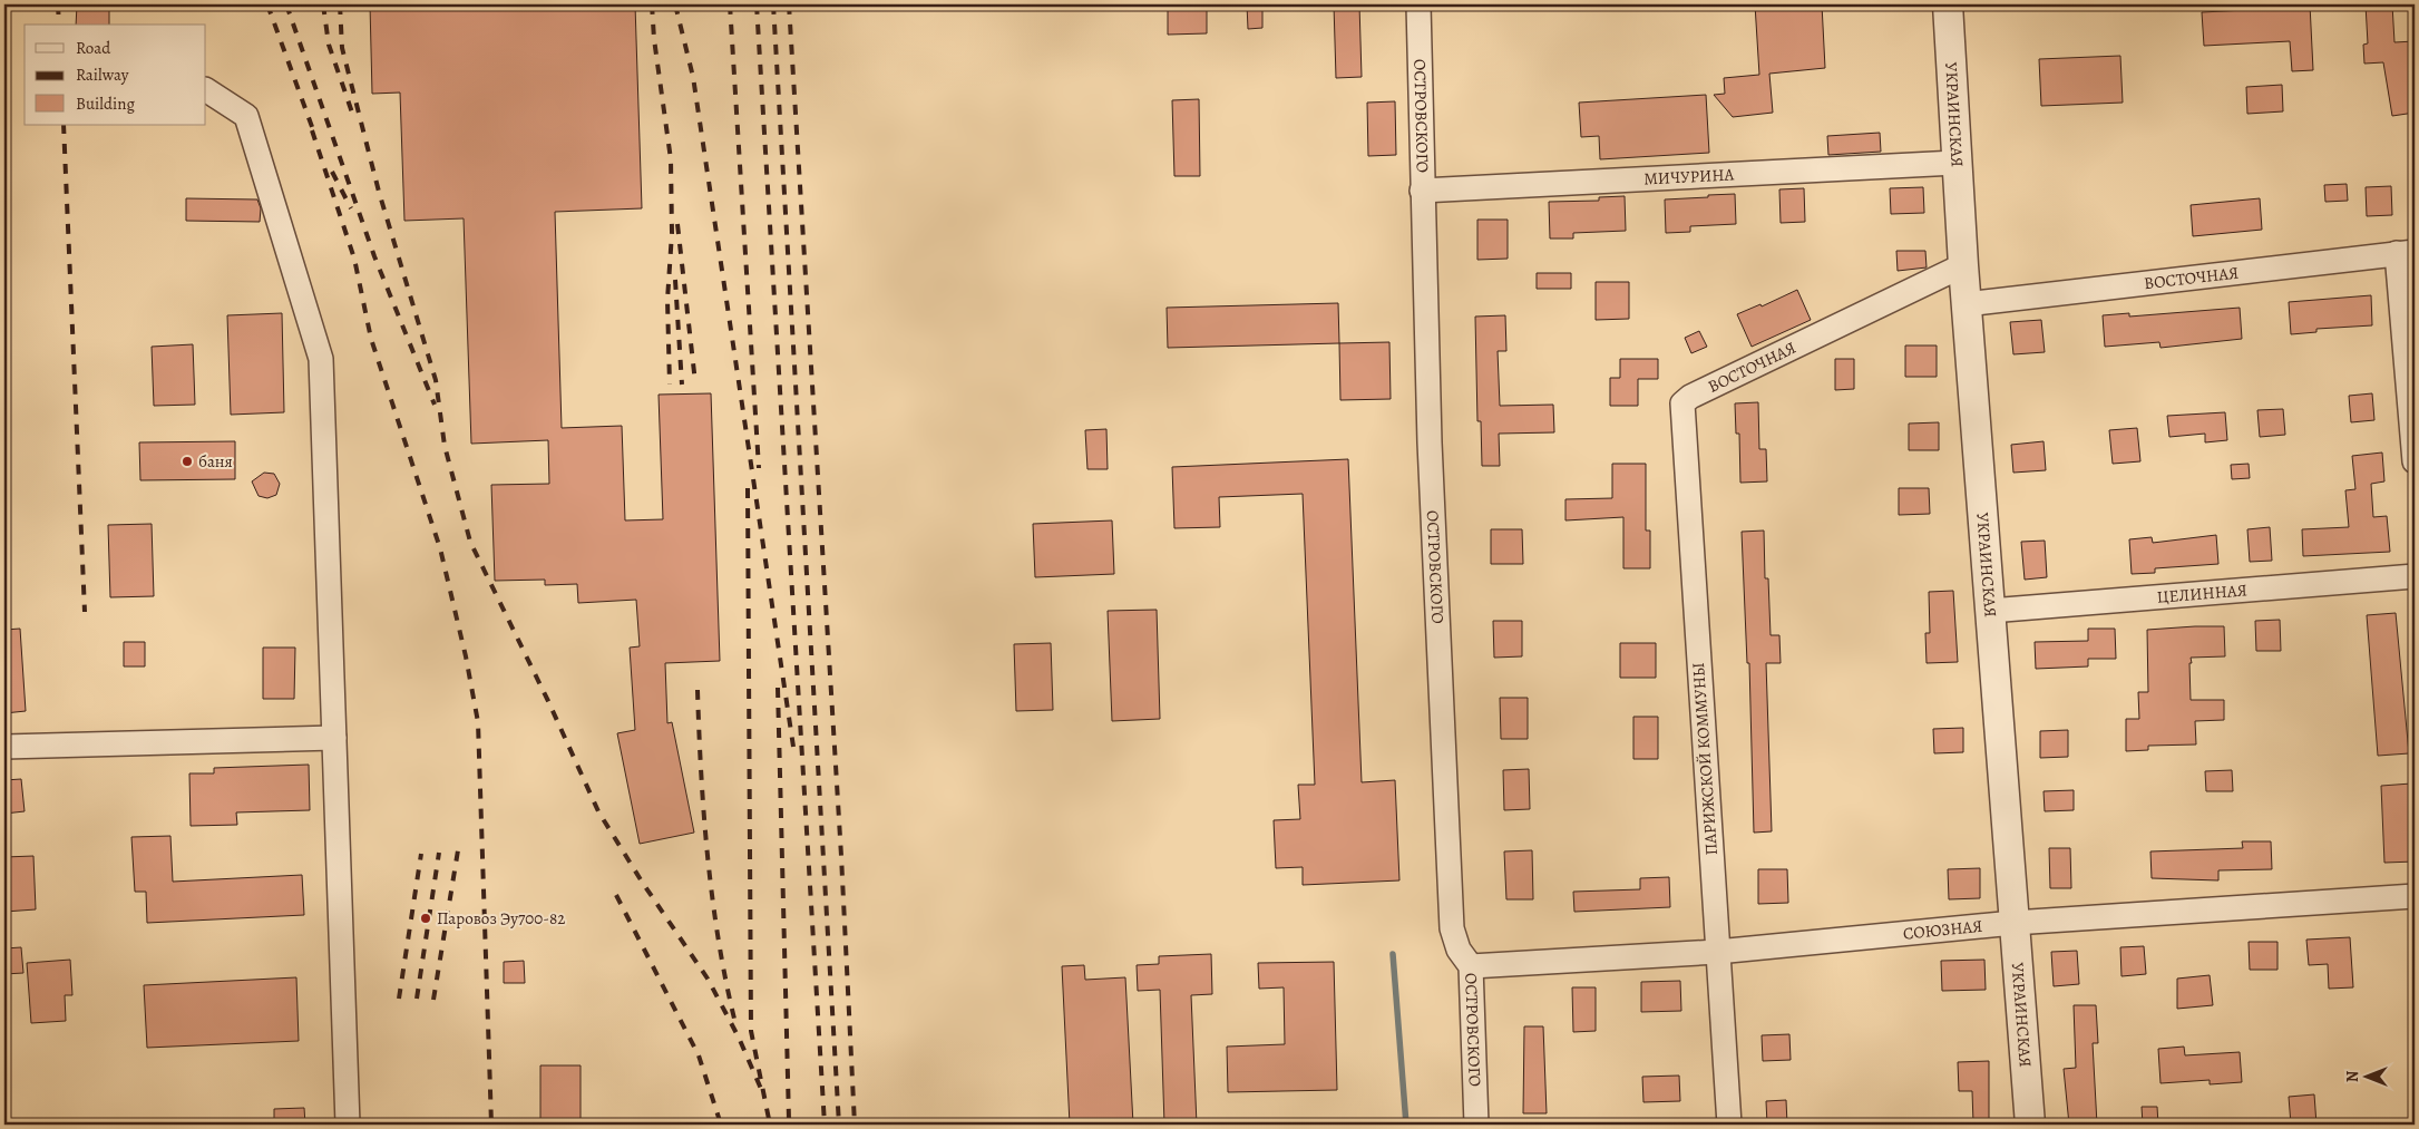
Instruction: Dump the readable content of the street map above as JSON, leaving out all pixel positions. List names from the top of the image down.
{
  "streets": {
    "street": [
      "УКРАИНСКАЯ",
      "ОСТРОВСКОГО",
      "МИЧУРИНА",
      "ВОСТОЧНАЯ",
      "ЦЕЛИННАЯ",
      "ПАРИЖСКОЙ КОММУНЫ",
      "СОЮЗНАЯ"
    ]
  },
  "crossings": [
    ["УКРАИНСКАЯ", "МИЧУРИНА"],
    ["УКРАИНСКАЯ", "ВОСТОЧНАЯ"],
    ["УКРАИНСКАЯ", "ЦЕЛИННАЯ"],
    ["УКРАИНСКАЯ", "СОЮЗНАЯ"],
    ["ОСТРОВСКОГО", "МИЧУРИНА"],
    ["ОСТРОВСКОГО", "СОЮЗНАЯ"],
    ["ВОСТОЧНАЯ", "ПАРИЖСКОЙ КОММУНЫ"],
    ["ПАРИЖСКОЙ КОММУНЫ", "СОЮЗНАЯ"]
  ],
  "places": ["баня", "Паровоз Эу700-82"],
  "legend": ["Road", "Railway", "Building"],
  "north": "left"
}
